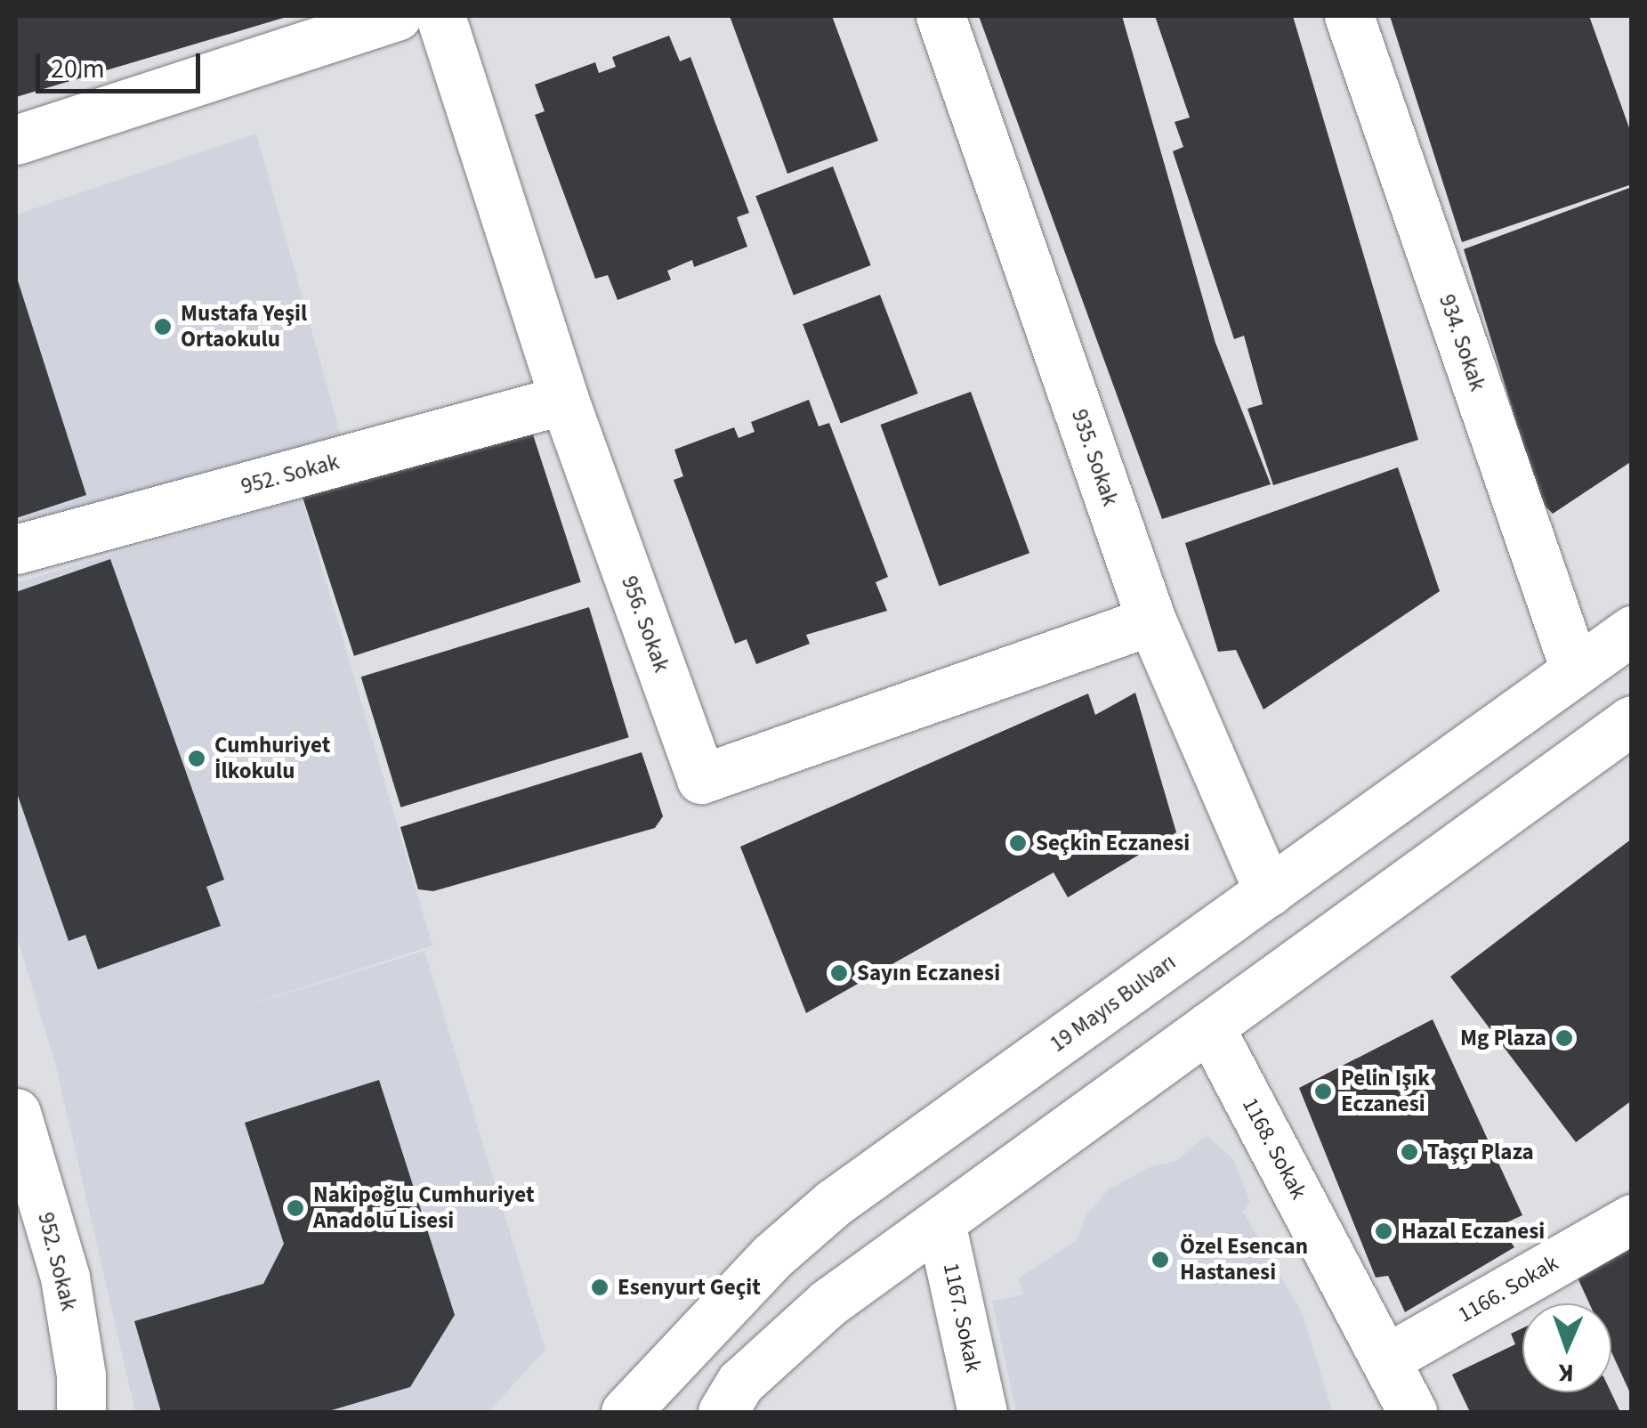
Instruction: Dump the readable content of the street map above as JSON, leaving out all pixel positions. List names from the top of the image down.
{
  "streets": {
    "street": [
      "934. Sokak",
      "935. Sokak",
      "952. Sokak",
      "956. Sokak",
      "19 Mayıs Bulvarı",
      "1168. Sokak",
      "1166. Sokak",
      "1167. Sokak"
    ]
  },
  "crossings": [
    ["934. Sokak", "19 Mayıs Bulvarı"],
    ["935. Sokak", "956. Sokak"],
    ["935. Sokak", "19 Mayıs Bulvarı"],
    ["952. Sokak", "956. Sokak"],
    ["1168. Sokak", "1166. Sokak"]
  ],
  "places": [
    "Mustafa Yeşil Ortaokulu",
    "Cumhuriyet İlkokulu",
    "Seçkin Eczanesi",
    "Sayın Eczanesi",
    "Mg Plaza",
    "Pelin Işık Eczanesi",
    "Taşçı Plaza",
    "Nakipoğlu Cumhuriyet Anadolu Lisesi",
    "Hazal Eczanesi",
    "Özel Esencan Hastanesi",
    "Esenyurt Geçit"
  ],
  "scale_bar": "20 m",
  "north": "bottom"
}
